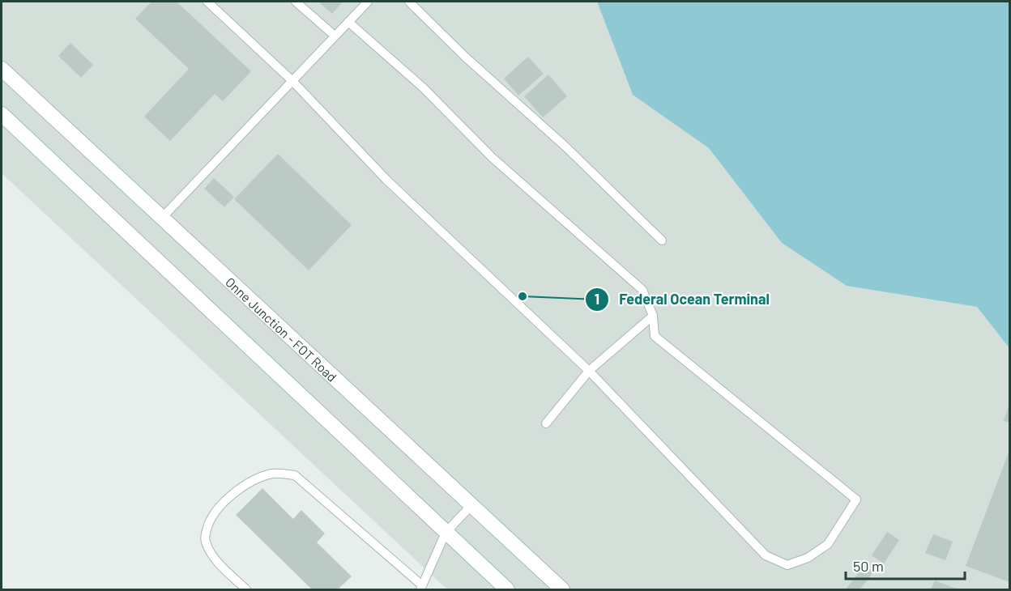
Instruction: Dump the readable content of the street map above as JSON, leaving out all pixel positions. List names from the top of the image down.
{
  "streets": {
    "street": ["Onne Junction - FOT Road"]
  },
  "places": ["Federal Ocean Terminal"],
  "scale_bar": "50 m"
}
